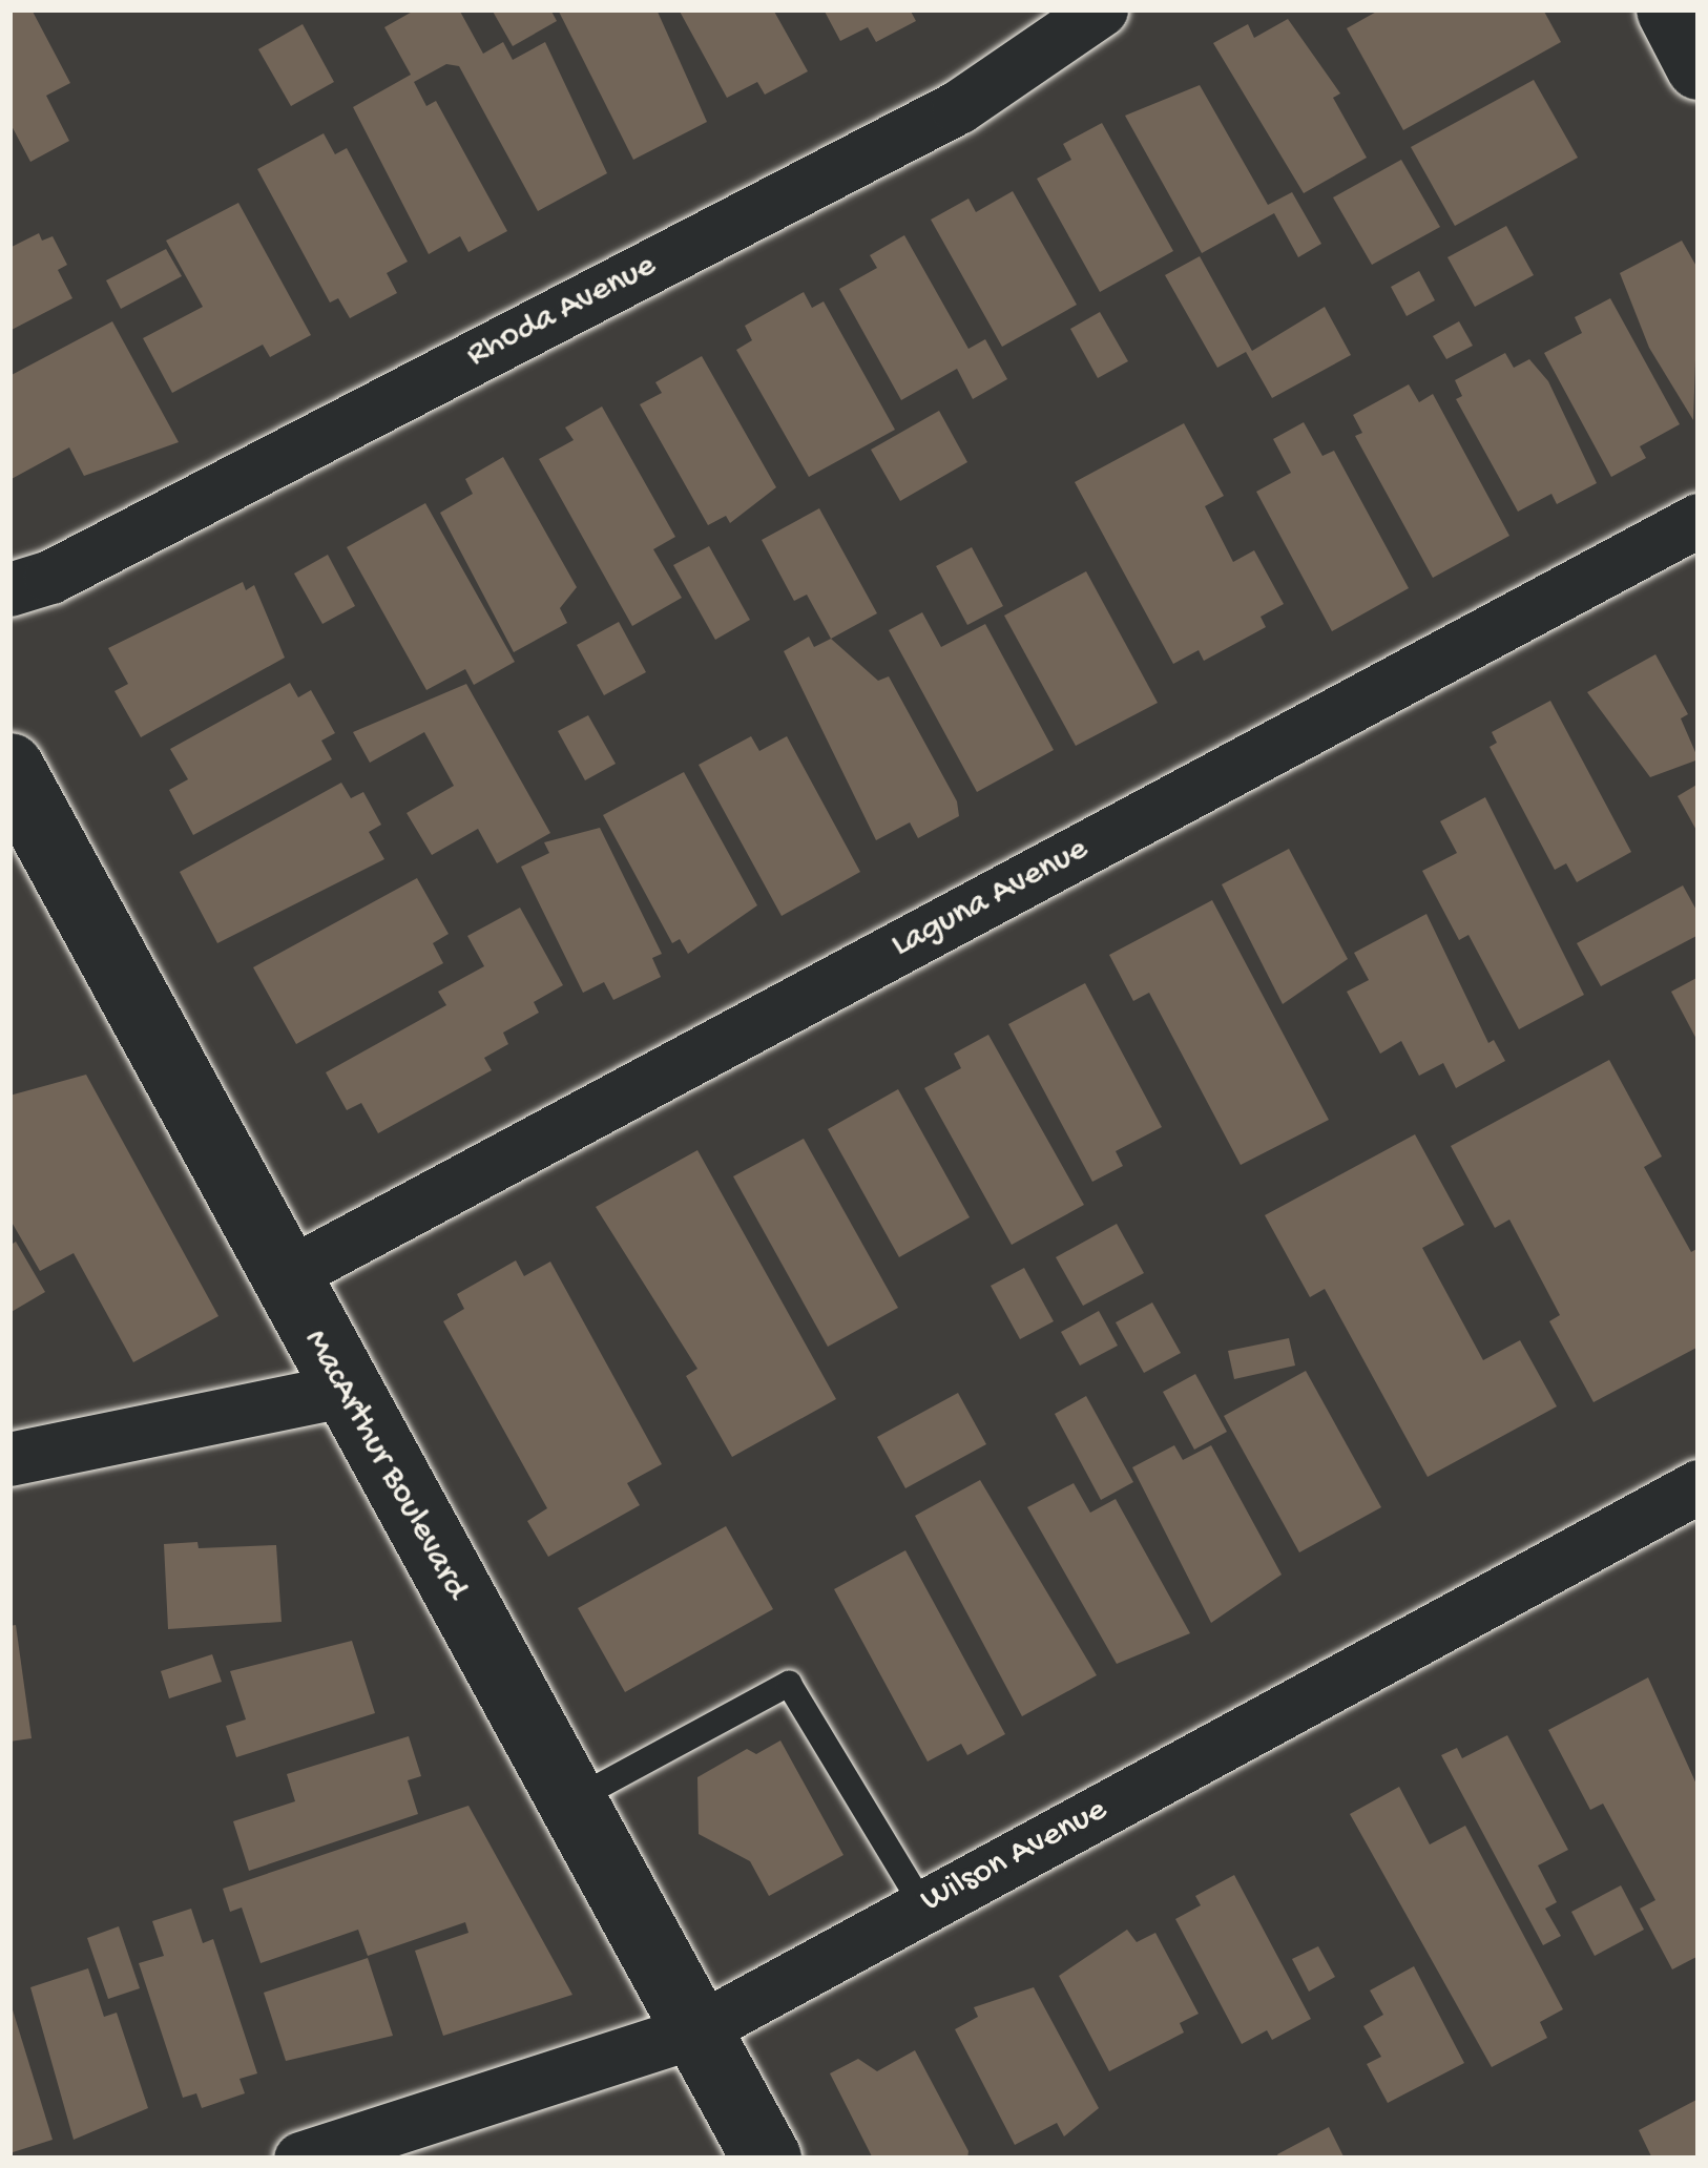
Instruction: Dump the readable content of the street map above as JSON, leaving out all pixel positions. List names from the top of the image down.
{
  "streets": {
    "main road": ["MacArthur Boulevard"],
    "street": ["Rhoda Avenue", "Laguna Avenue", "Wilson Avenue"]
  },
  "crossings": [
    ["Laguna Avenue", "MacArthur Boulevard"],
    ["MacArthur Boulevard", "Wilson Avenue"]
  ]
}
